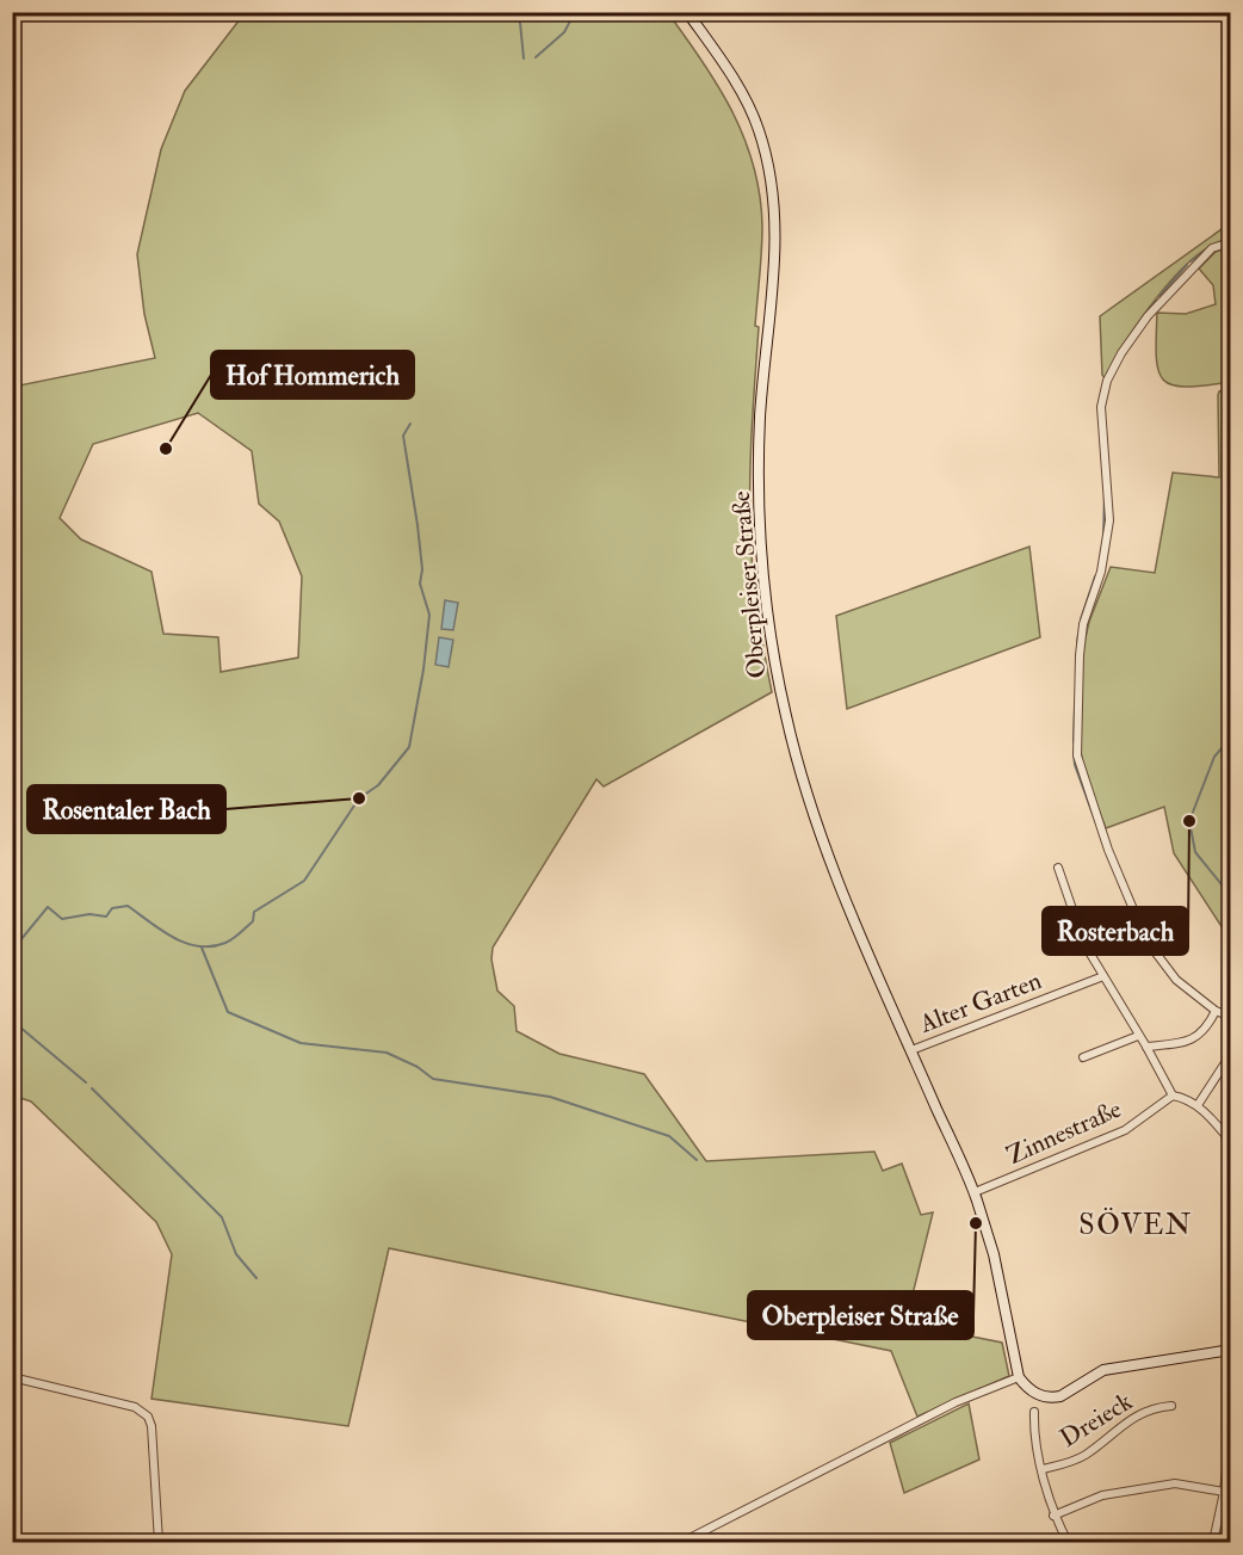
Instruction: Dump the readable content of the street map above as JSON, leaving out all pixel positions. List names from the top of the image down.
{
  "streets": {
    "main road": ["Oberpleiser Straße"],
    "street": ["Alter Garten", "Zinnestraße", "Dreieck"]
  },
  "crossings": [
    ["Oberpleiser Straße", "Alter Garten"],
    ["Oberpleiser Straße", "Zinnestraße"]
  ],
  "districts": ["SÖVEN"],
  "places": [
    "Hof Hommerich",
    "Rosentaler Bach",
    "Rosterbach",
    "Oberpleiser Straße"
  ]
}
